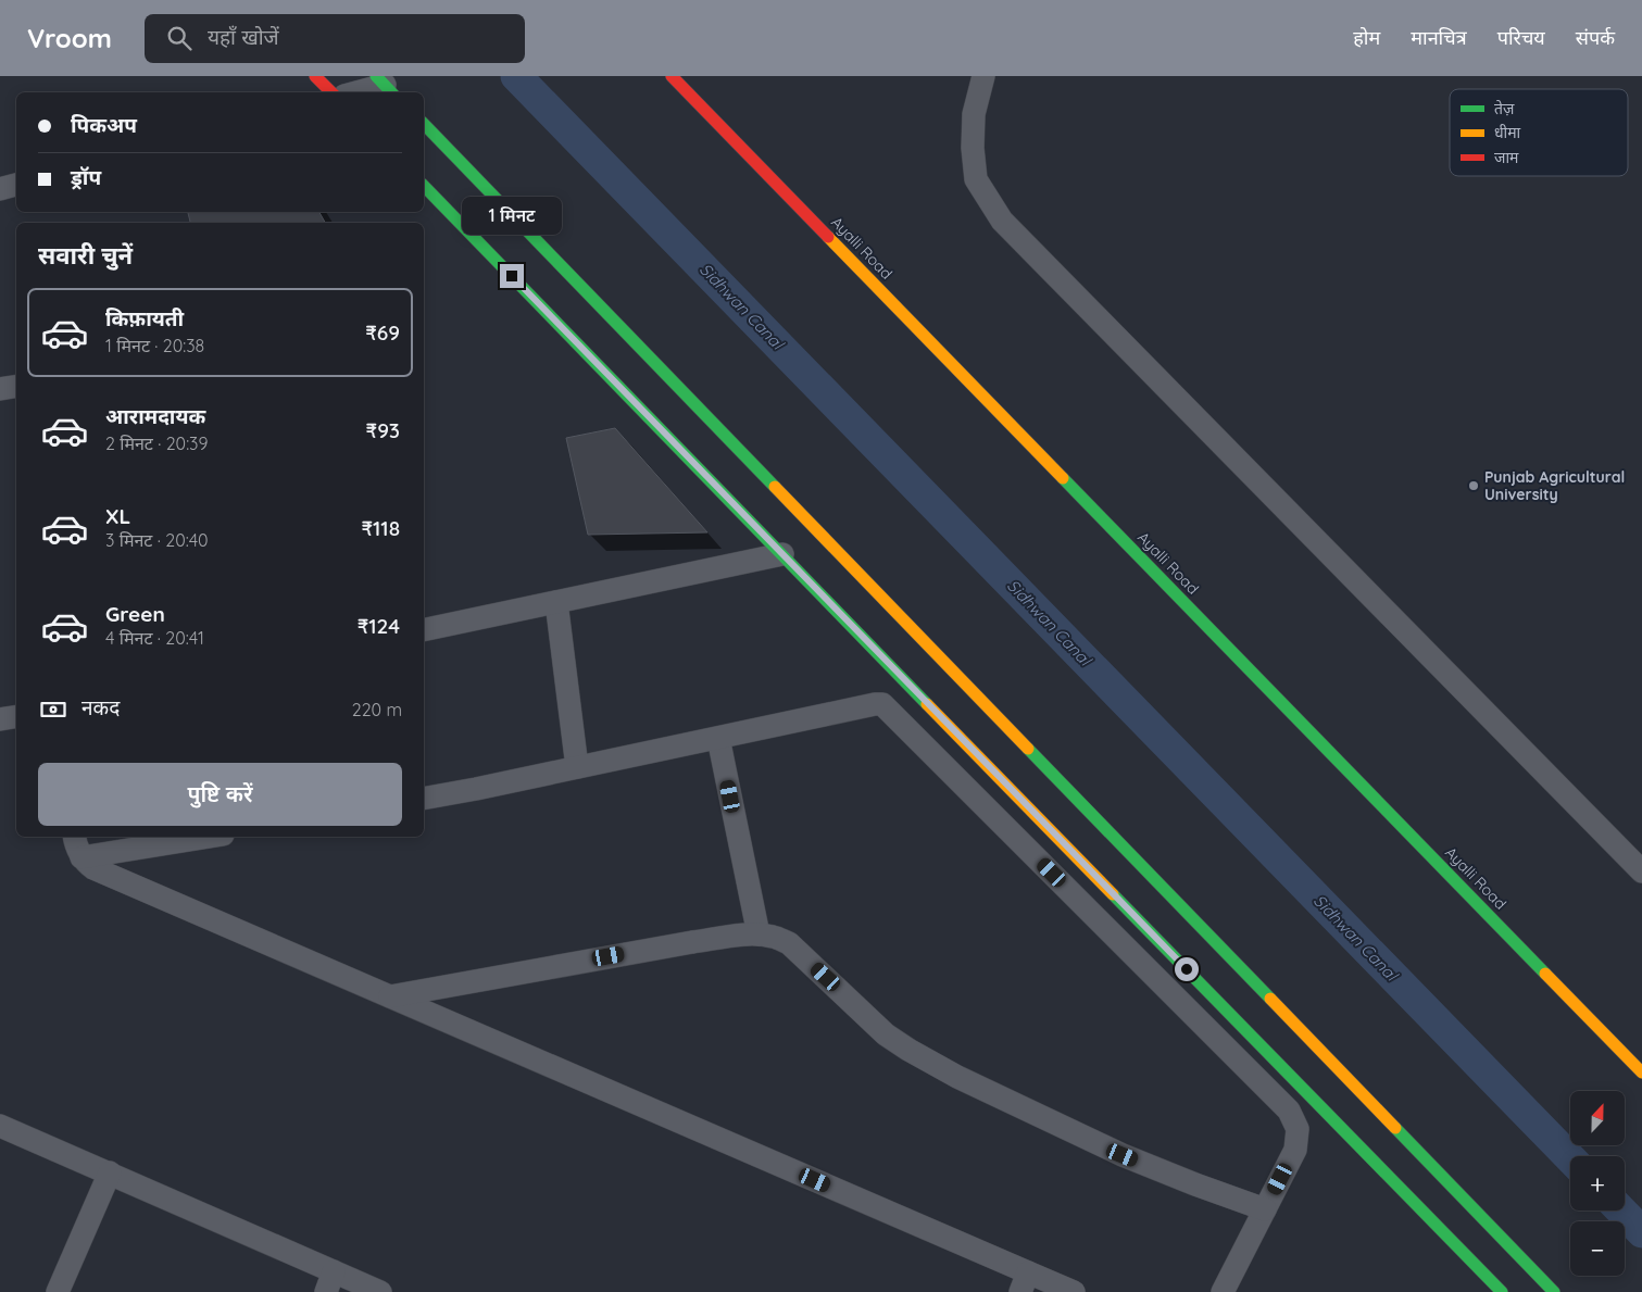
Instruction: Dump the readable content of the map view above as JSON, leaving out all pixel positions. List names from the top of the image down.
{
  "streets": {
    "main road": ["Ayalli Road"]
  },
  "water": ["Sidhwan Canal"],
  "places": ["Punjab Agricultural University"],
  "legend": ["तेज़", "धीमा", "जाम"],
  "north": "top",
  "page": {
    "header": "Vroom",
    "search": "यहाँ खोजें",
    "nav": [
      "होम",
      "मानचित्र",
      "परिचय",
      "संपर्क"
    ],
    "banner": ["पिकअप", "ड्रॉप"],
    "bubble": "1 मिनट",
    "heading": "सवारी चुनें",
    "list": [
      {
        "name": "किफ़ायती",
        "note": "1 मिनट · 20:38",
        "value": "₹69"
      },
      {
        "name": "आरामदायक",
        "note": "2 मिनट · 20:39",
        "value": "₹93"
      },
      {
        "name": "XL",
        "note": "3 मिनट · 20:40",
        "value": "₹118"
      },
      {
        "name": "Green",
        "note": "4 मिनट · 20:41",
        "value": "₹124"
      }
    ],
    "pay": ["नकद", "220 m"],
    "buttons": "पुष्टि करें",
    "map_buttons": ["+", "−"]
  }
}
